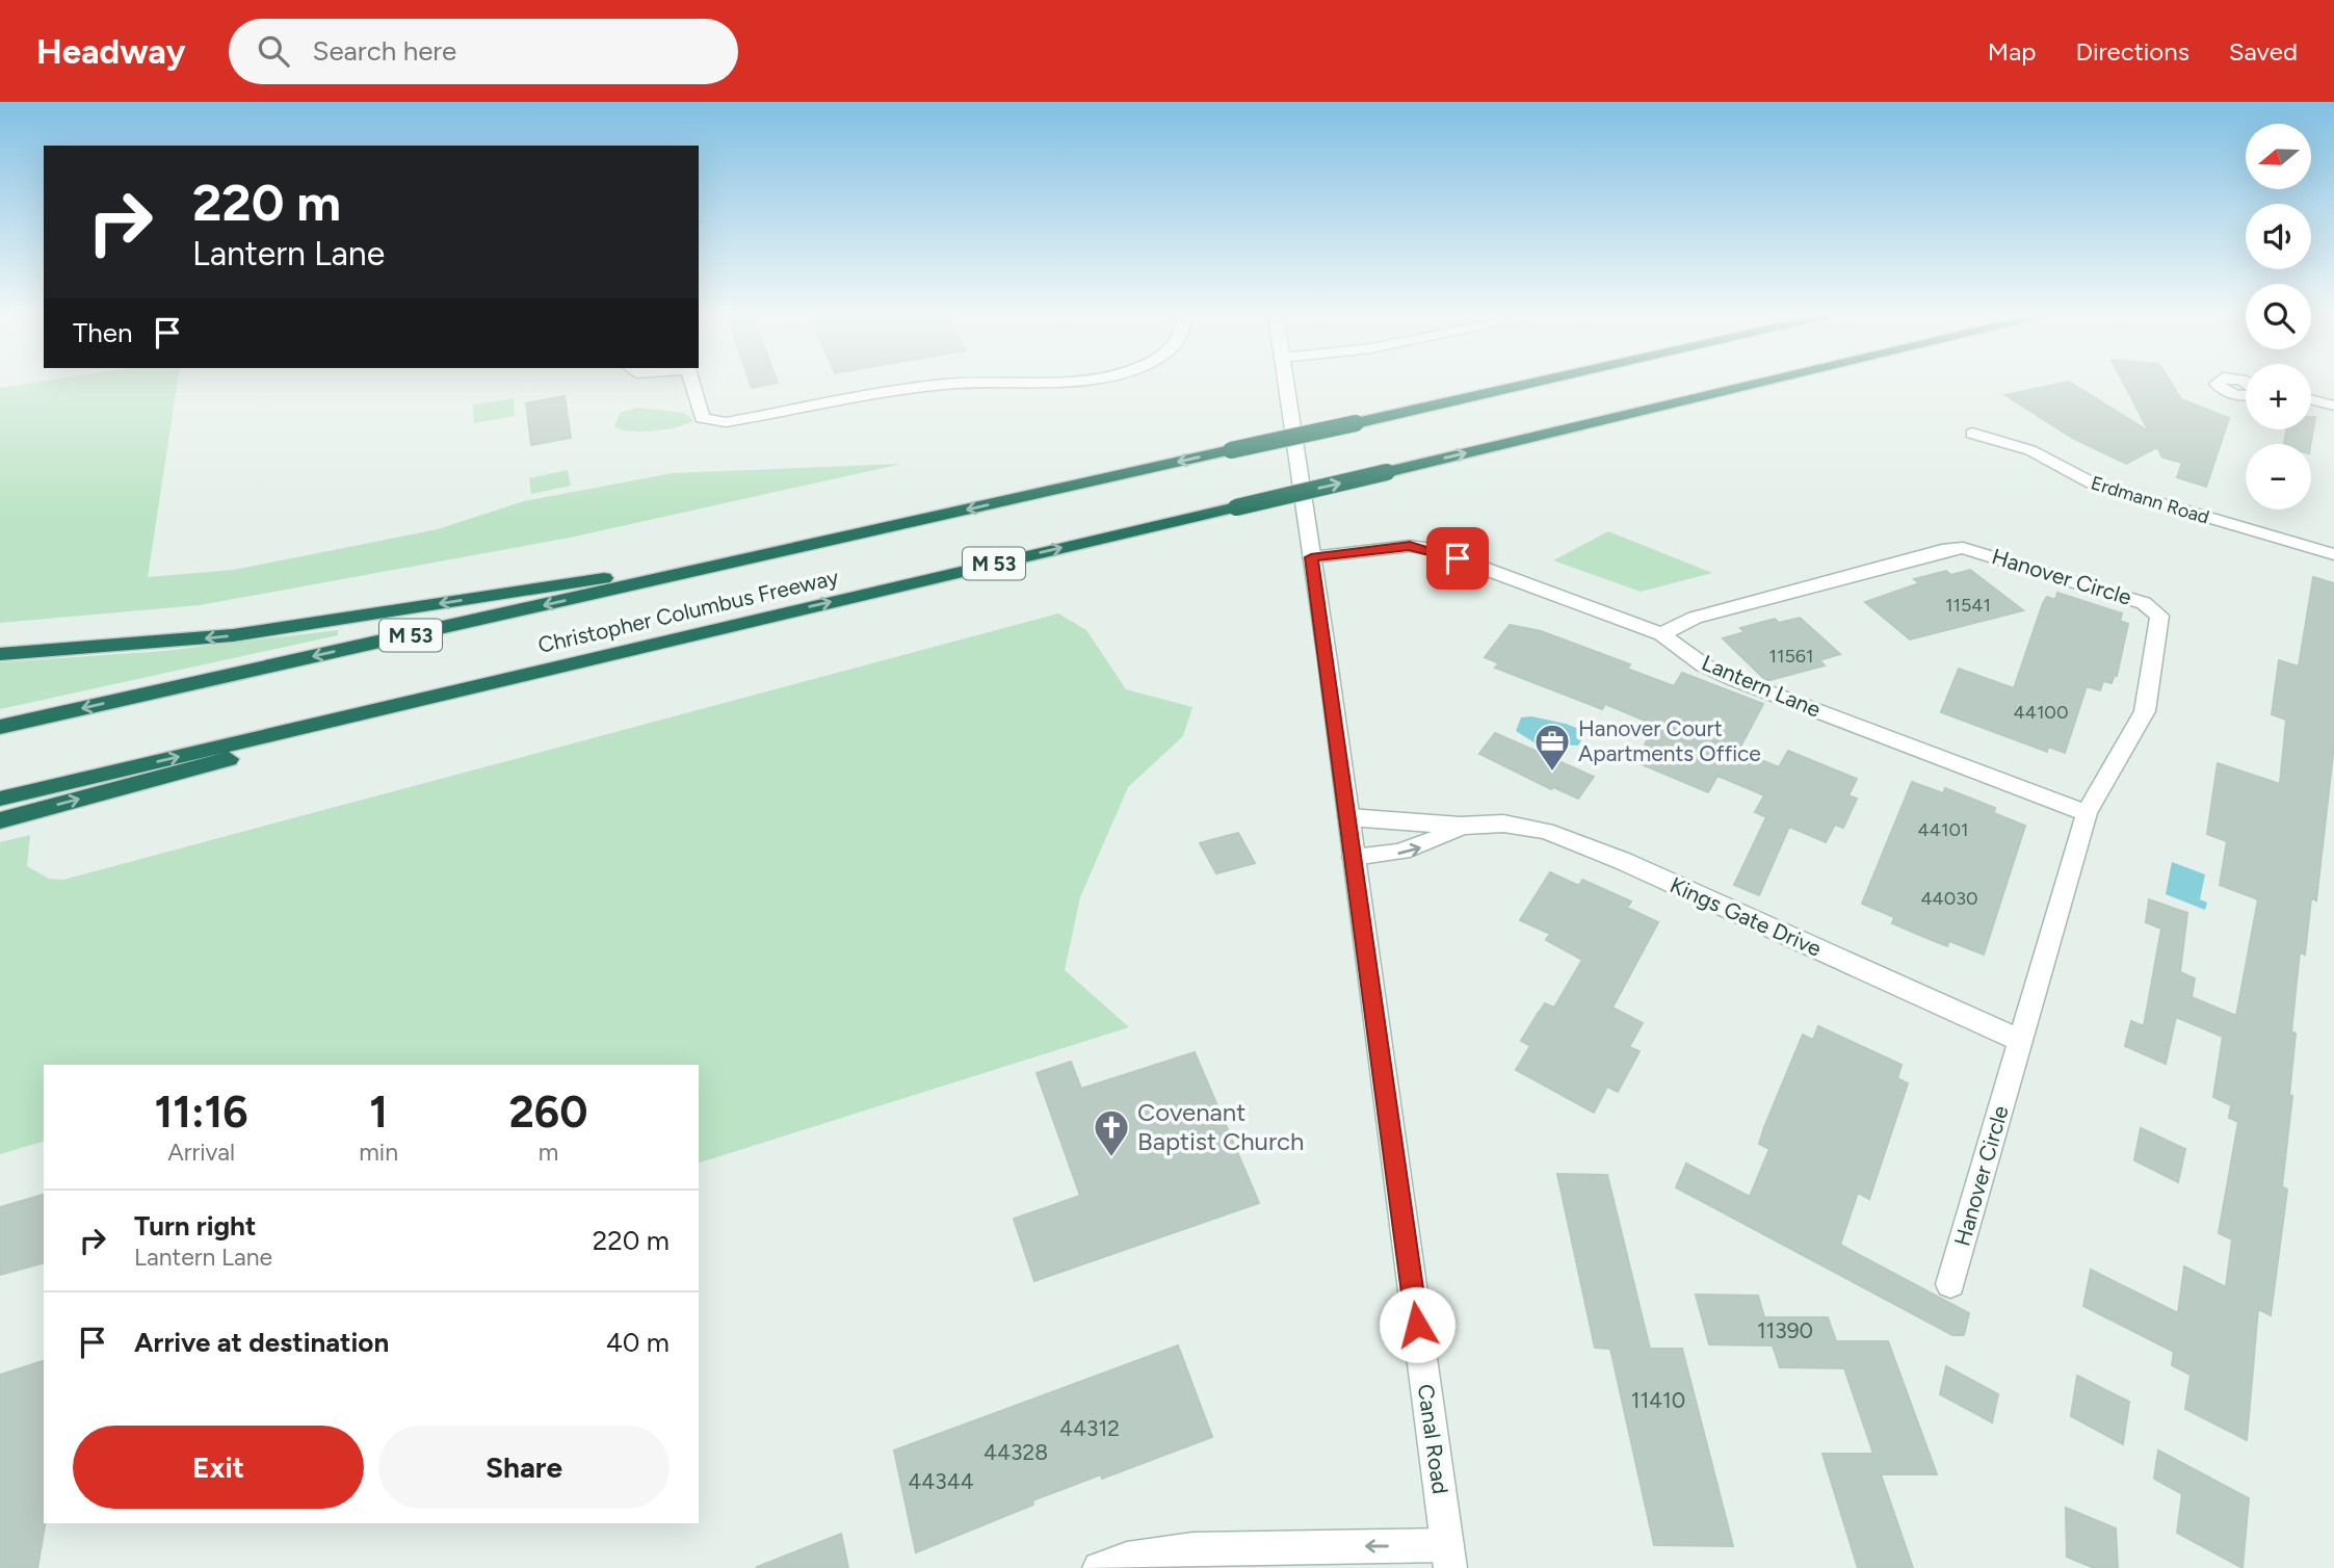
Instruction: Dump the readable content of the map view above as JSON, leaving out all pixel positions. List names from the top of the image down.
{
  "streets": {
    "highway": ["M 53", "Christopher Columbus Freeway"],
    "street": [
      "Erdmann Road",
      "Hanover Circle",
      "Lantern Lane",
      "Kings Gate Drive",
      "Canal Road"
    ]
  },
  "crossings": [
    ["Hanover Circle", "Lantern Lane"],
    ["Hanover Circle", "Kings Gate Drive"],
    ["Lantern Lane", "Canal Road"],
    ["Kings Gate Drive", "Canal Road"]
  ],
  "places": {
    "office": ["Hanover Court Apartments Office"],
    "church": ["Covenant Baptist Church"]
  },
  "house_numbers": [
    "11541",
    "11561",
    "44100",
    "44101",
    "44030",
    "11390",
    "11410",
    "44312",
    "44328",
    "44344"
  ],
  "north": "left",
  "page": {
    "header": "Headway",
    "search": "Search here",
    "nav": ["Map", "Directions", "Saved"],
    "map_buttons": ["+", "−"],
    "turn": ["220 m", "Lantern Lane"],
    "then": "Then",
    "eta": [
      "11:16",
      "Arrival",
      "1",
      "min",
      "260",
      "m"
    ],
    "list": [
      {
        "name": "Turn right",
        "note": "Lantern Lane",
        "value": "220 m"
      },
      {
        "name": "Arrive at destination",
        "value": "40 m"
      }
    ],
    "buttons": ["Exit", "Share"]
  }
}
